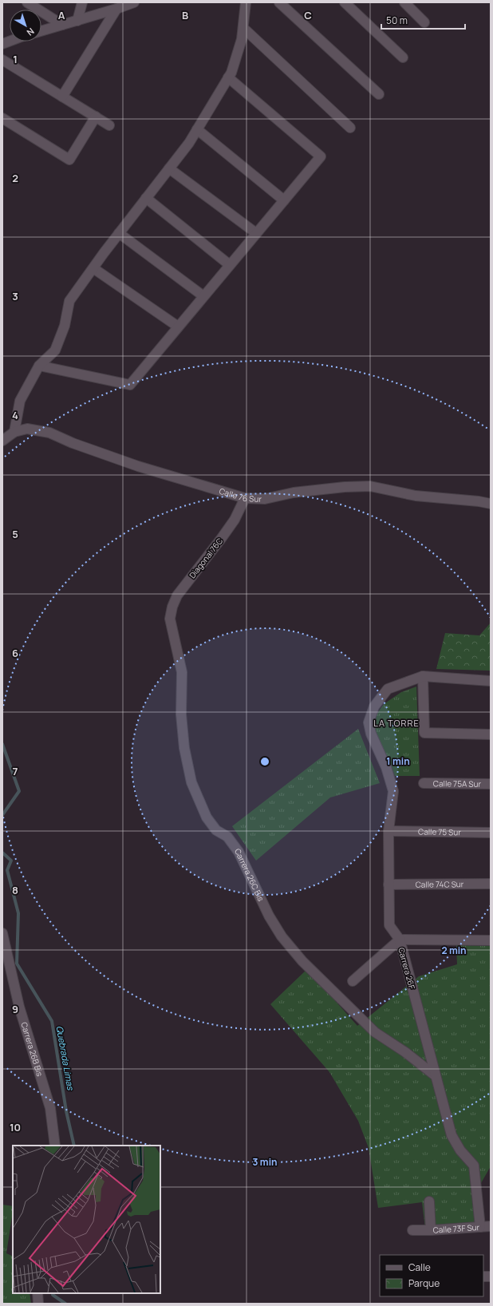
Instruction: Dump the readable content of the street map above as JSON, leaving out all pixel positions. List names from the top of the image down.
{
  "streets": {
    "street": [
      "Calle 76 Sur",
      "Diagonal 76C",
      "Calle 75A Sur",
      "Calle 75 Sur",
      "Carrera 26C Bis",
      "Calle 74C Sur",
      "Carrera 26F",
      "Carrera 26B Bis",
      "Calle 73F Sur"
    ]
  },
  "crossings": [
    ["Calle 76 Sur", "Diagonal 76C"],
    ["Diagonal 76C", "Carrera 26C Bis"],
    ["Calle 75 Sur", "Carrera 26F"],
    ["Carrera 26C Bis", "Carrera 26F"],
    ["Calle 74C Sur", "Carrera 26F"],
    ["Carrera 26F", "Calle 73F Sur"]
  ],
  "districts": ["LA TORRE"],
  "water": ["Quebrada Limas"],
  "legend": ["Calle", "Parque"],
  "scale_bar": "50 m",
  "north": "bottom right",
  "grid": {
    "columns": ["A", "B", "C"],
    "rows": [
      "1",
      "2",
      "3",
      "4",
      "5",
      "6",
      "7",
      "8",
      "9",
      "10"
    ]
  },
  "rings": ["1 min", "2 min", "3 min"]
}
